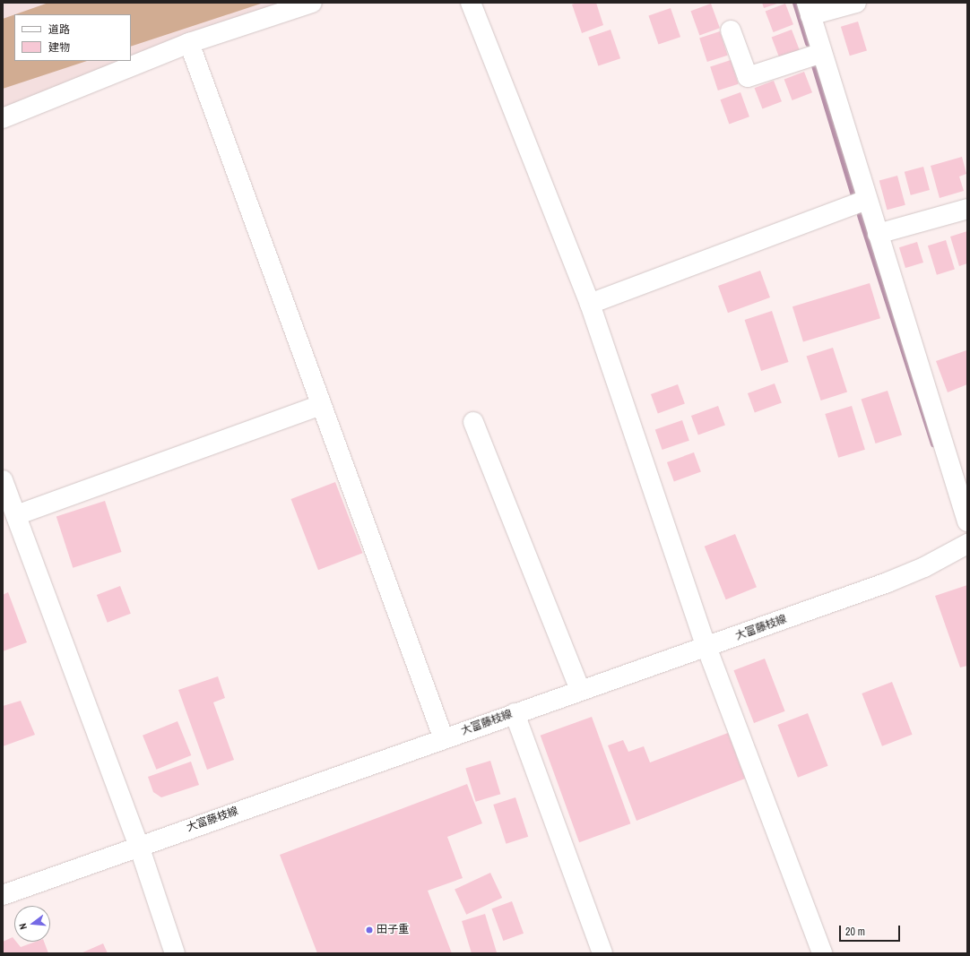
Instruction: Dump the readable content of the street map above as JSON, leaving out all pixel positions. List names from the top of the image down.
{
  "streets": {
    "street": ["大富藤枝線"]
  },
  "places": ["田子重"],
  "legend": ["道路", "建物"],
  "scale_bar": "20 m",
  "north": "left"
}
